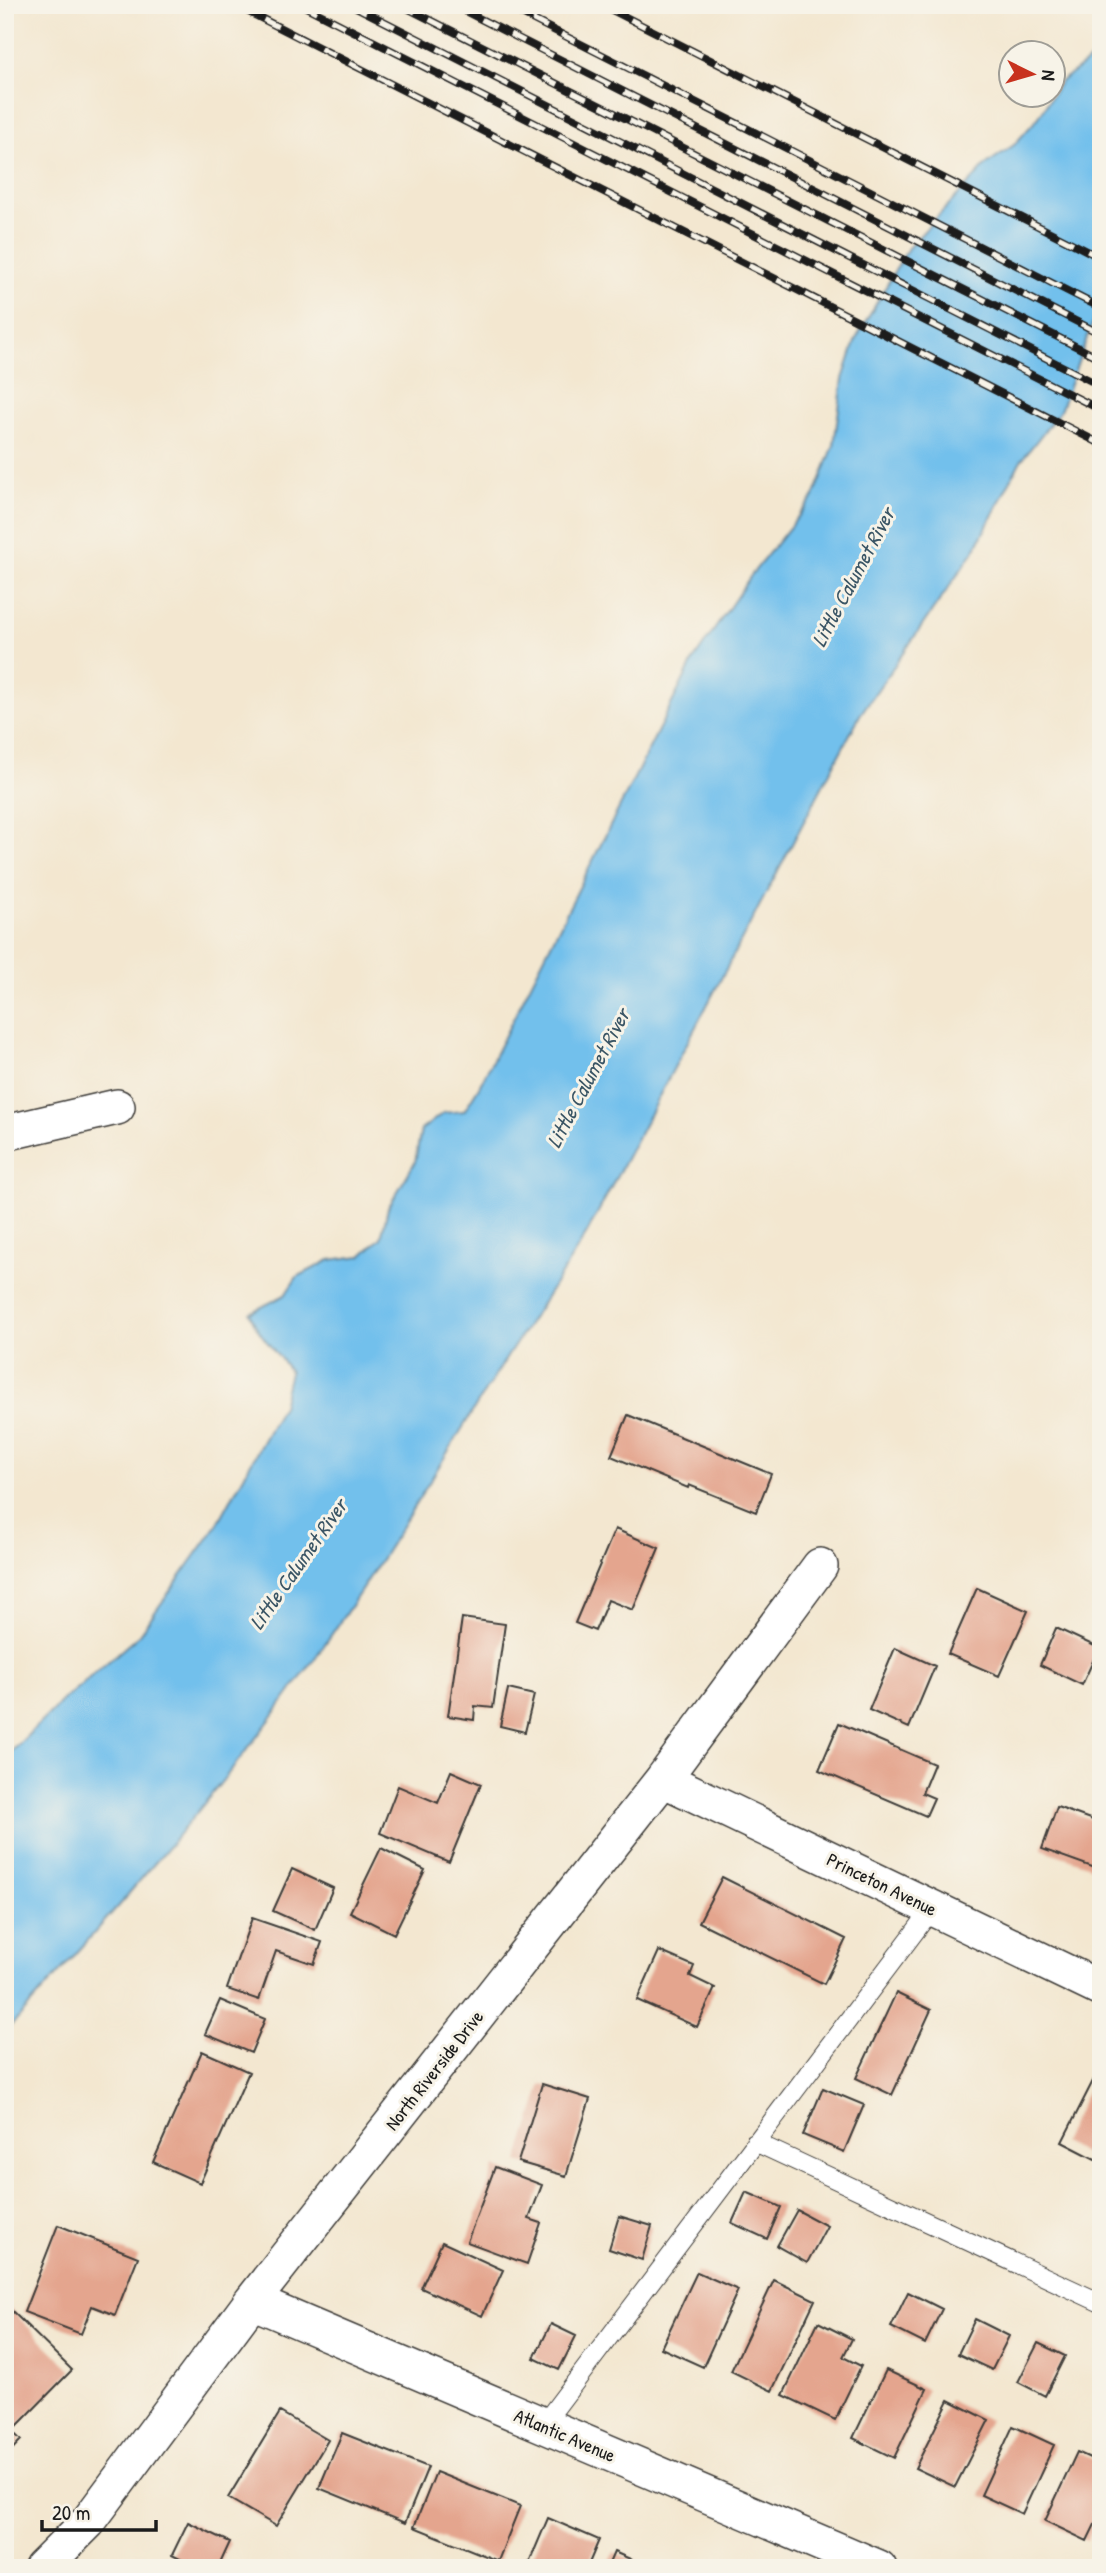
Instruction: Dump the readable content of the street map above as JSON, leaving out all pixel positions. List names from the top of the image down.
{
  "streets": {
    "street": ["Princeton Avenue", "North Riverside Drive", "Atlantic Avenue"]
  },
  "crossings": [
    ["Princeton Avenue", "North Riverside Drive"],
    ["North Riverside Drive", "Atlantic Avenue"]
  ],
  "water": ["Little Calumet River"],
  "scale_bar": "20 m",
  "north": "right"
}
